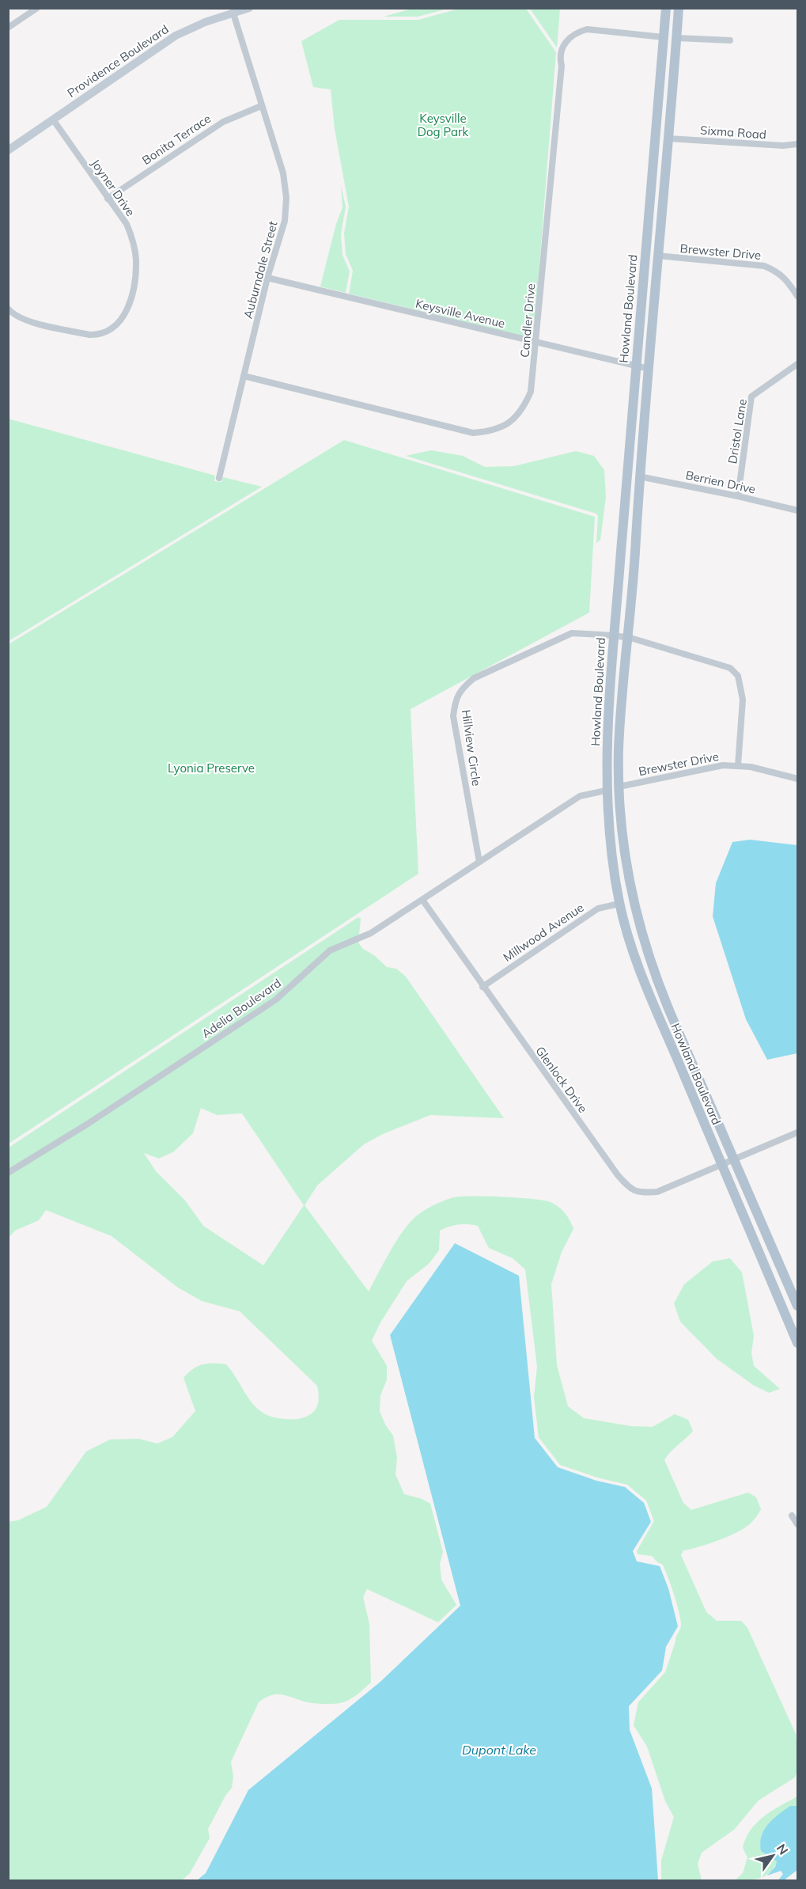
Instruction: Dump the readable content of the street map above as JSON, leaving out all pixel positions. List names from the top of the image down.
{
  "streets": {
    "main road": ["Providence Boulevard", "Howland Boulevard"],
    "street": [
      "Sixma Road",
      "Bonita Terrace",
      "Joyner Drive",
      "Brewster Drive",
      "Auburndale Street",
      "Keysville Avenue",
      "Candler Drive",
      "Dristol Lane",
      "Berrien Drive",
      "Hillview Circle",
      "Millwood Avenue",
      "Adelia Boulevard",
      "Glenlock Drive"
    ]
  },
  "crossings": [
    ["Providence Boulevard", "Joyner Drive"],
    ["Providence Boulevard", "Auburndale Street"],
    ["Sixma Road", "Howland Boulevard"],
    ["Bonita Terrace", "Joyner Drive"],
    ["Bonita Terrace", "Auburndale Street"],
    ["Brewster Drive", "Howland Boulevard"],
    ["Auburndale Street", "Keysville Avenue"],
    ["Auburndale Street", "Candler Drive"],
    ["Howland Boulevard", "Keysville Avenue"],
    ["Howland Boulevard", "Candler Drive"],
    ["Howland Boulevard", "Berrien Drive"],
    ["Howland Boulevard", "Hillview Circle"],
    ["Howland Boulevard", "Millwood Avenue"],
    ["Howland Boulevard", "Adelia Boulevard"],
    ["Howland Boulevard", "Glenlock Drive"],
    ["Keysville Avenue", "Candler Drive"],
    ["Dristol Lane", "Berrien Drive"],
    ["Hillview Circle", "Adelia Boulevard"],
    ["Millwood Avenue", "Glenlock Drive"],
    ["Adelia Boulevard", "Glenlock Drive"]
  ],
  "water": ["Dupont Lake"],
  "parks": ["Keysville Dog Park", "Lyonia Preserve"],
  "north": "top right"
}
